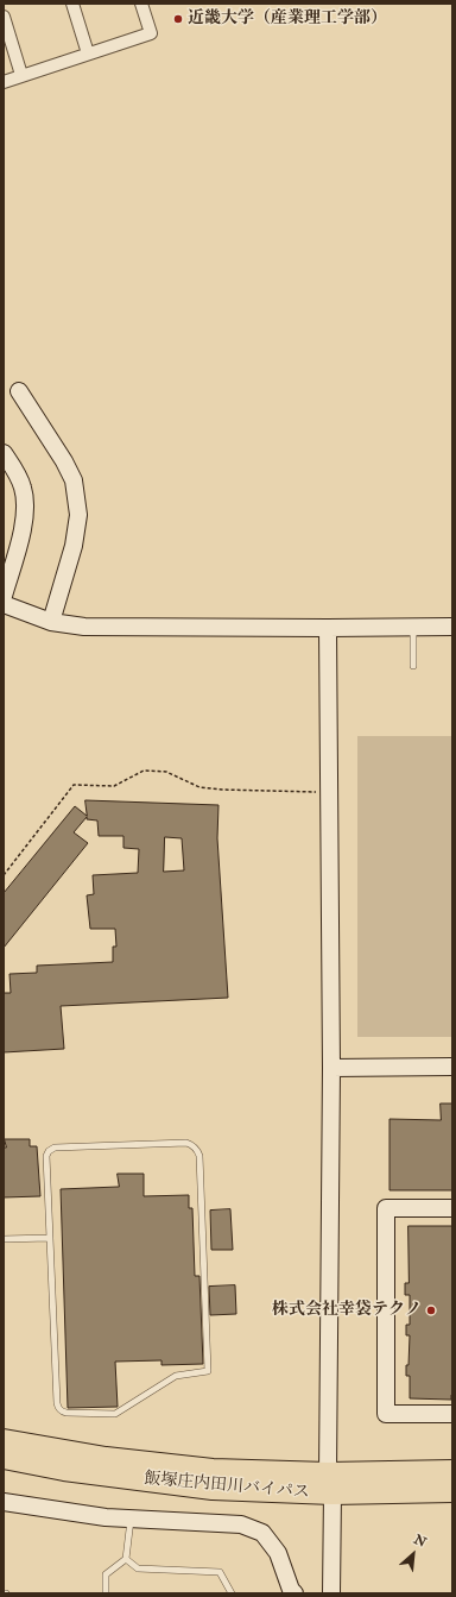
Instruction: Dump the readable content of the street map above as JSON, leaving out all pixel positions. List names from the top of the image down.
{
  "streets": {
    "highway": ["飯塚庄内田川バイパス"]
  },
  "places": ["近畿大学（産業理工学部）", "株式会社幸袋テクノ"],
  "north": "top right"
}
